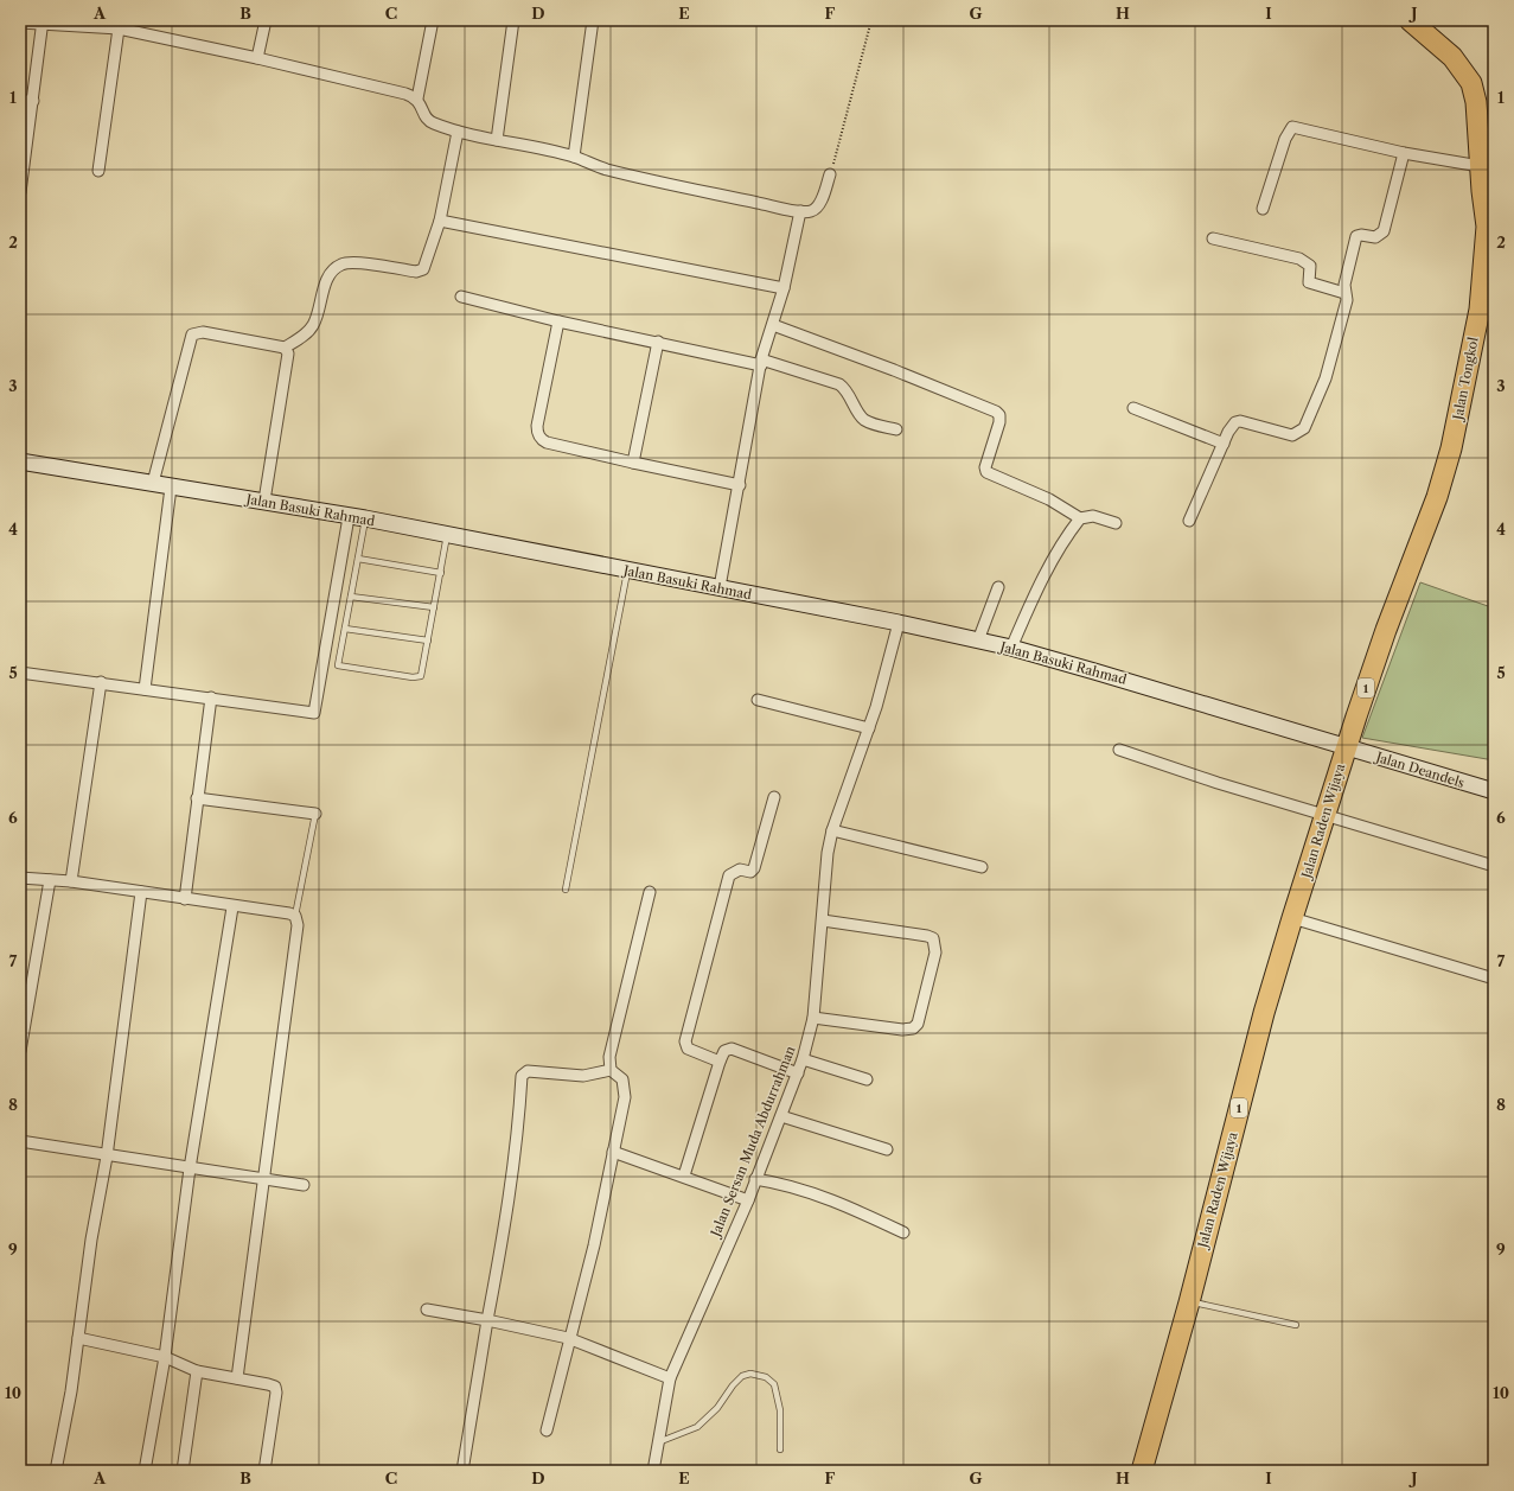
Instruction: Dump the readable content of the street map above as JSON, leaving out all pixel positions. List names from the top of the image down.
{
  "streets": {
    "highway": ["Jalan Tongkol", "1", "Jalan Raden Wijaya"],
    "main road": ["Jalan Basuki Rahmad", "Jalan Deandels"],
    "street": ["Jalan Sersan Muda Abdurrahman"]
  },
  "crossings": [
    ["Jalan Tongkol", "Jalan Basuki Rahmad"],
    ["Jalan Tongkol", "Jalan Deandels"],
    ["Jalan Tongkol", "Jalan Raden Wijaya"],
    ["Jalan Basuki Rahmad", "Jalan Deandels"],
    ["Jalan Basuki Rahmad", "Jalan Raden Wijaya"],
    ["Jalan Basuki Rahmad", "Jalan Sersan Muda Abdurrahman"],
    ["Jalan Deandels", "Jalan Raden Wijaya"]
  ],
  "grid": {
    "columns": [
      "A",
      "B",
      "C",
      "D",
      "E",
      "F",
      "G",
      "H",
      "I",
      "J"
    ],
    "rows": [
      "1",
      "2",
      "3",
      "4",
      "5",
      "6",
      "7",
      "8",
      "9",
      "10"
    ]
  }
}
